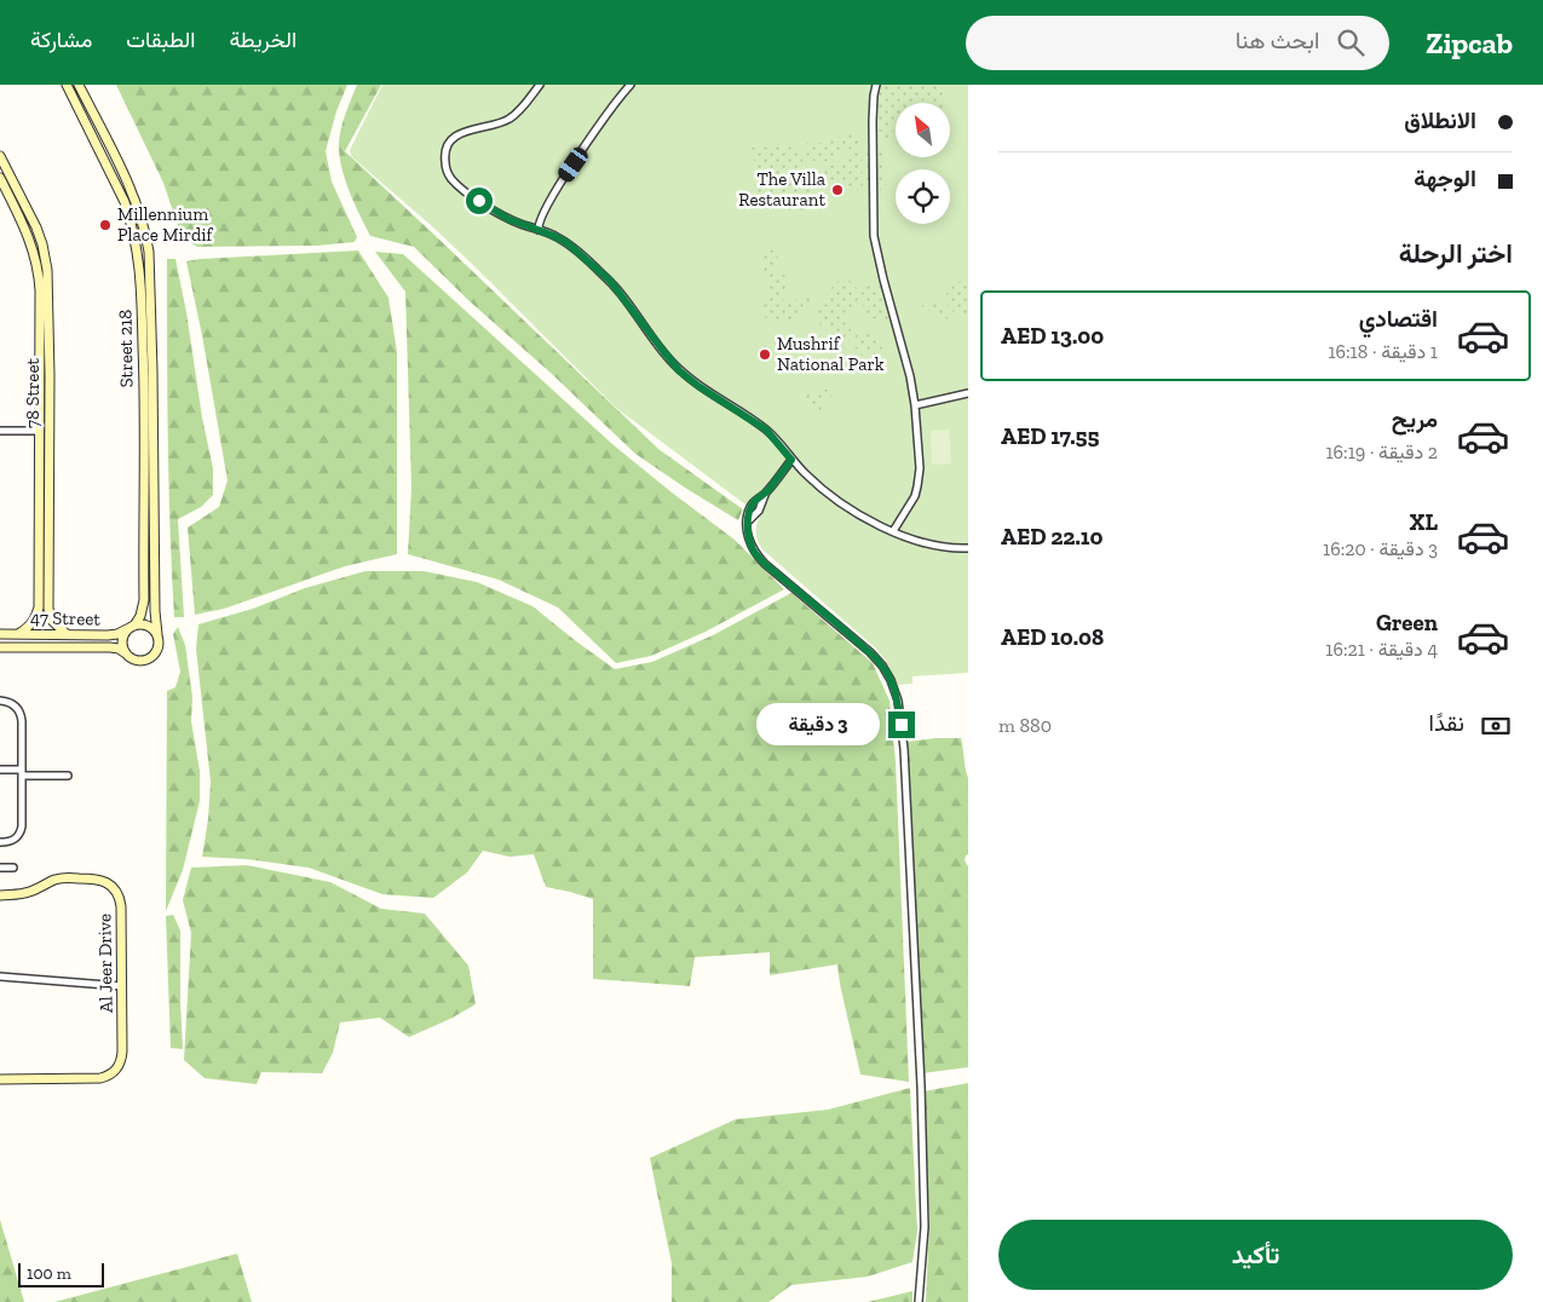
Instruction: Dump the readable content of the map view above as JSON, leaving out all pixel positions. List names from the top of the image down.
{
  "streets": {
    "street": [
      "Street 218",
      "78 Street",
      "47 Street",
      "Al Jeer Drive"
    ]
  },
  "crossings": [
    ["Street 218", "47 Street"],
    ["78 Street", "47 Street"]
  ],
  "places": ["The Villa Restaurant", "Millennium Place Mirdif", "Mushrif National Park"],
  "scale_bar": "100 m",
  "north": "top left",
  "page": {
    "header": "Zipcab",
    "search": "ابحث هنا",
    "nav": ["الخريطة", "الطبقات", "مشاركة"],
    "banner": ["الانطلاق", "الوجهة"],
    "heading": "اختر الرحلة",
    "list": [
      {
        "name": "اقتصادي",
        "note": "1 دقيقة · 16:18",
        "value": "AED 13.00"
      },
      {
        "name": "مريح",
        "note": "2 دقيقة · 16:19",
        "value": "AED 17.55"
      },
      {
        "name": "XL",
        "note": "3 دقيقة · 16:20",
        "value": "AED 22.10"
      },
      {
        "name": "Green",
        "note": "4 دقيقة · 16:21",
        "value": "AED 10.08"
      }
    ],
    "pay": ["نقدًا", "880 m"],
    "bubble": "3 دقيقة",
    "buttons": "تأكيد",
    "scale": "100 m"
  }
}
